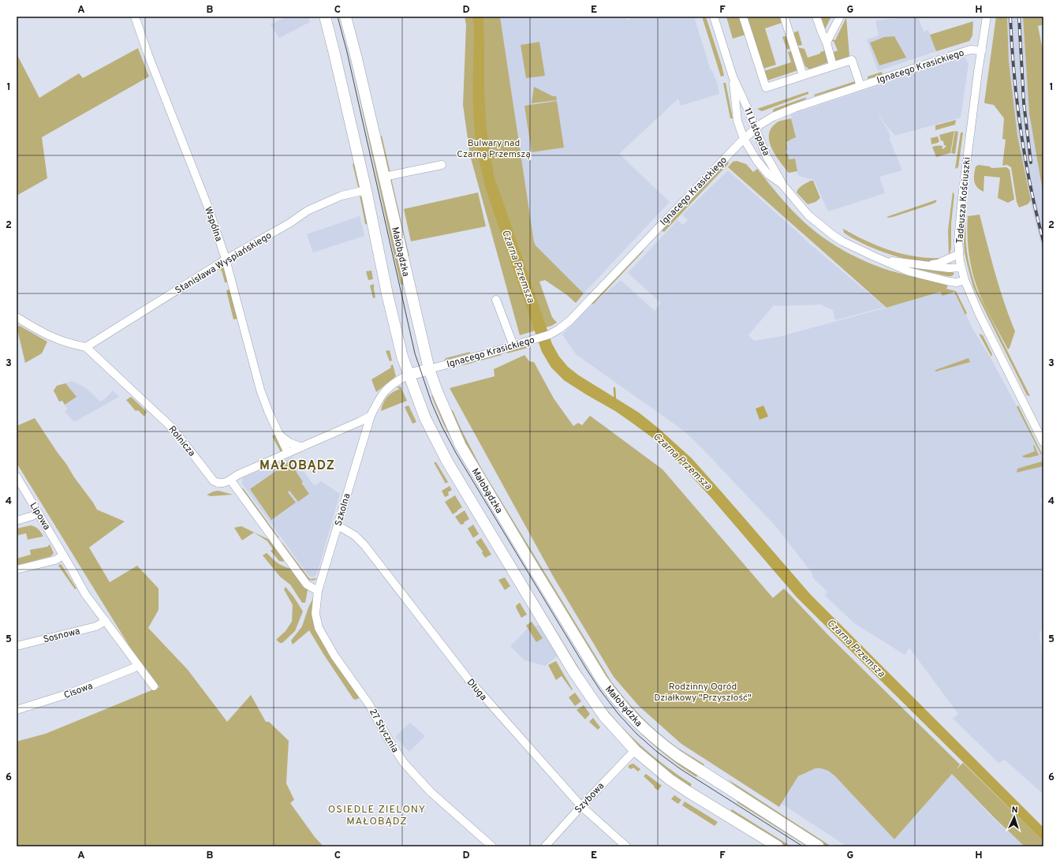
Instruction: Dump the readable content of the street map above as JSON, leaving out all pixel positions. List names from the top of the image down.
{
  "streets": {
    "street": [
      "Ignacego Krasickiego",
      "11 Listopada",
      "Tadeusza Kościuszki",
      "Wspólna",
      "Małobądzka",
      "Stanisława Wyspiańskiego",
      "Rolnicza",
      "Szkolna",
      "Lipowa",
      "Sosnowa",
      "Długa",
      "Cisowa",
      "27 Stycznia",
      "Szybowa"
    ]
  },
  "crossings": [
    ["Ignacego Krasickiego", "11 Listopada"],
    ["Ignacego Krasickiego", "Tadeusza Kościuszki"],
    ["Ignacego Krasickiego", "Małobądzka"],
    ["11 Listopada", "Tadeusza Kościuszki"],
    ["Wspólna", "Stanisława Wyspiańskiego"],
    ["Małobądzka", "Stanisława Wyspiańskiego"],
    ["Małobądzka", "Szkolna"],
    ["Małobądzka", "Szybowa"],
    ["Stanisława Wyspiańskiego", "Rolnicza"],
    ["Szkolna", "Długa"],
    ["Szkolna", "27 Stycznia"],
    ["Lipowa", "Sosnowa"],
    ["Lipowa", "Cisowa"],
    ["Długa", "Szybowa"]
  ],
  "districts": ["MAŁOBĄDZ", "OSIEDLE ZIELONY MAŁOBĄDZ"],
  "water": ["Czarna Przemsza"],
  "parks": ["Bulwary nad Czarną Przemszą", "Rodzinny Ogród Działkowy \"Przyszłość\""],
  "north": "top",
  "grid": {
    "columns": [
      "A",
      "B",
      "C",
      "D",
      "E",
      "F",
      "G",
      "H"
    ],
    "rows": [
      "1",
      "2",
      "3",
      "4",
      "5",
      "6"
    ]
  }
}
